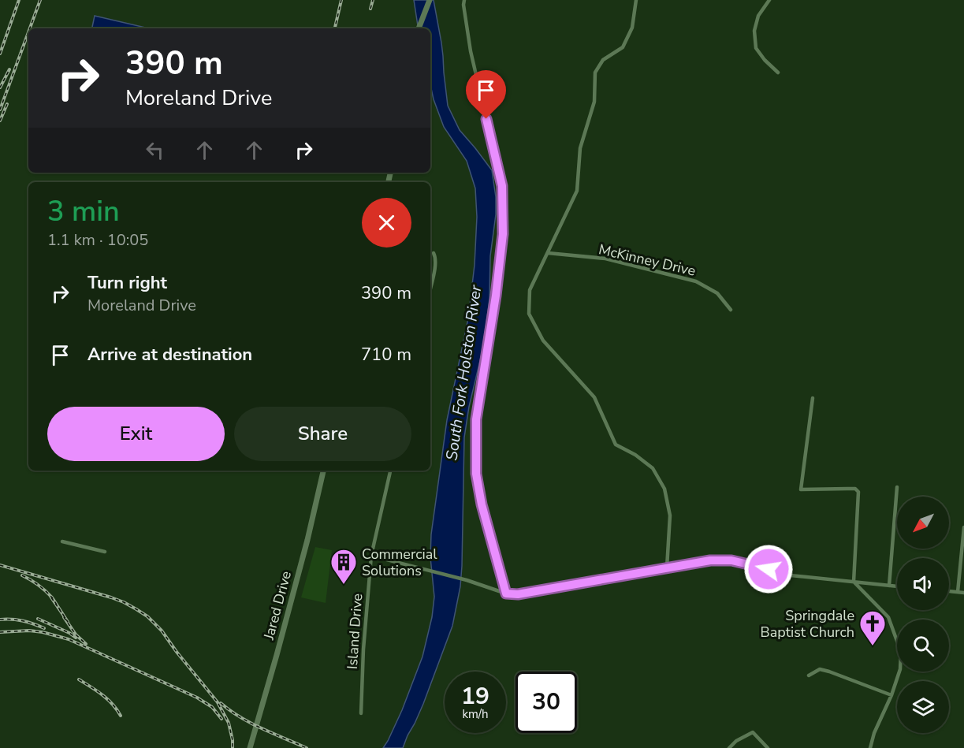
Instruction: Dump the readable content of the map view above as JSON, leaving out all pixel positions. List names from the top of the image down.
{
  "streets": {
    "main road": ["Jared Drive"],
    "street": ["McKinney Drive", "Island Drive"]
  },
  "water": ["South Fork Holston River"],
  "places": {
    "building": ["Commercial Solutions"],
    "church": ["Springdale Baptist Church"]
  },
  "north": "bottom left",
  "page": {
    "turn": ["390 m", "Moreland Drive"],
    "heading": ["3 min", "1.1 km · 10:05"],
    "list": [
      {
        "name": "Turn right",
        "note": "Moreland Drive",
        "value": "390 m"
      },
      {
        "name": "Arrive at destination",
        "value": "710 m"
      }
    ],
    "buttons": ["Exit", "Share"],
    "speed": "19 km/h",
    "limit": "30"
  }
}
